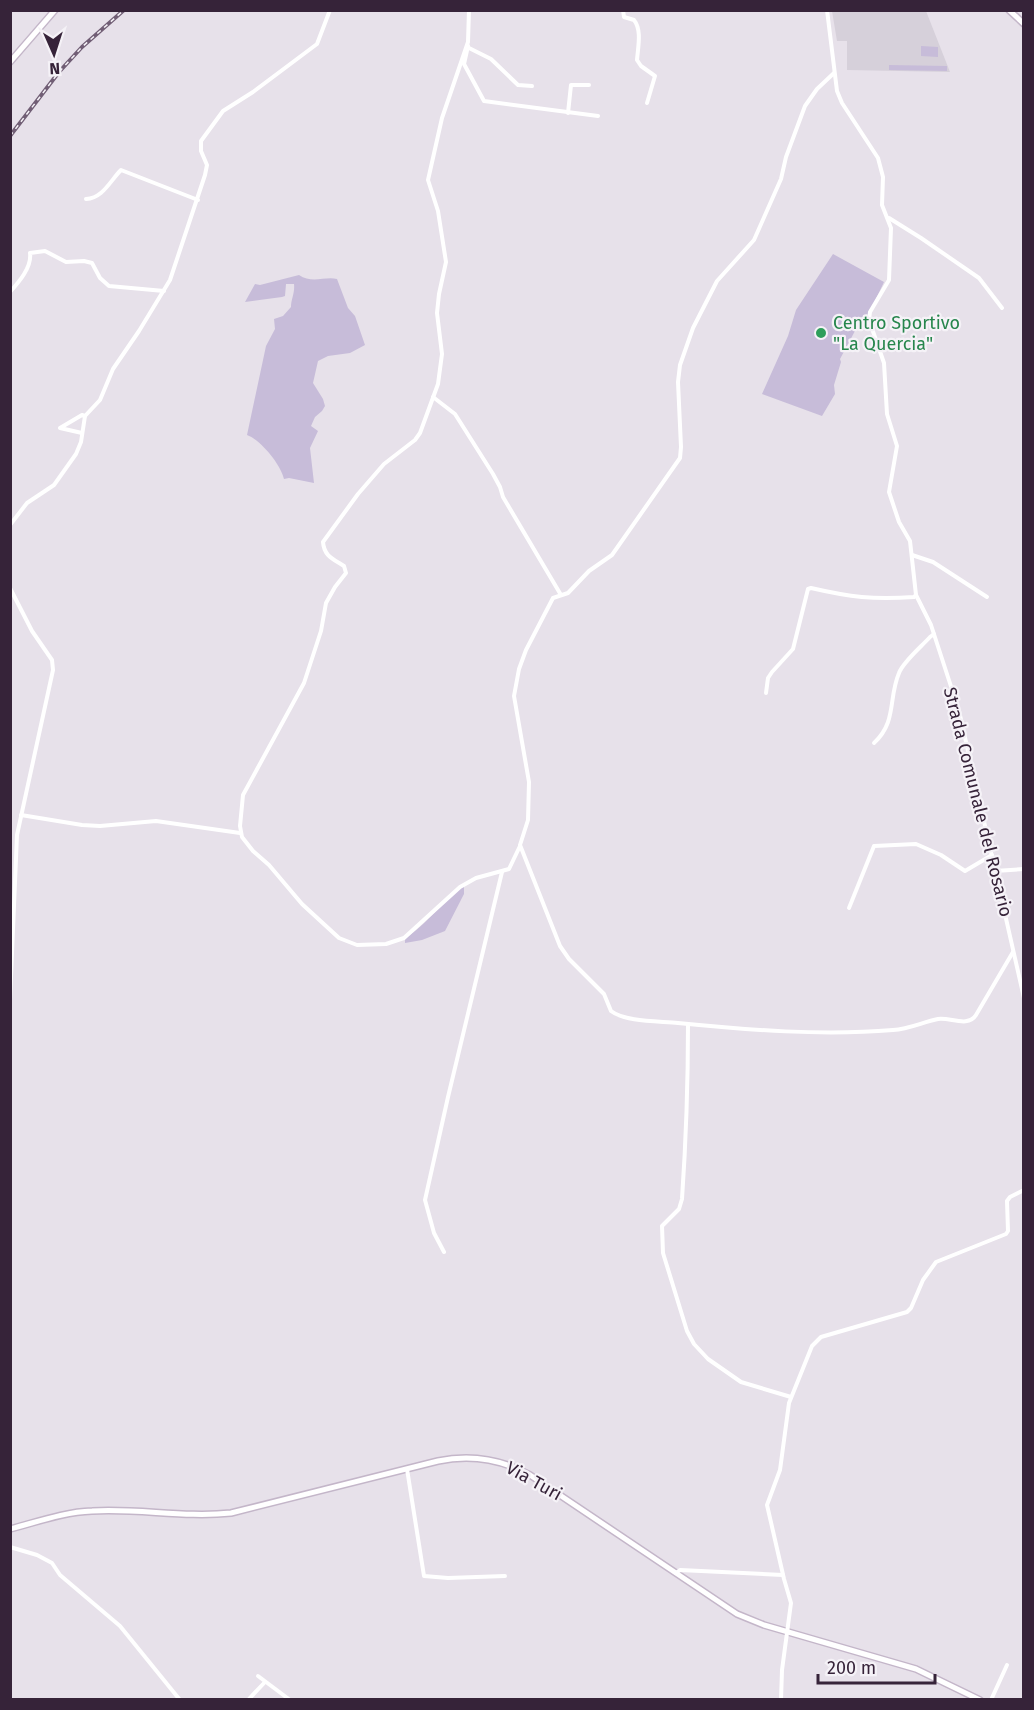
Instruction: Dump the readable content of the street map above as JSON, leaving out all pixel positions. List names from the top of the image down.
{
  "streets": {
    "main road": ["Via Turi"],
    "street": ["Strada Comunale del Rosario"]
  },
  "places": ["Centro Sportivo \"La Quercia\""],
  "scale_bar": "200 m",
  "north": "bottom"
}
